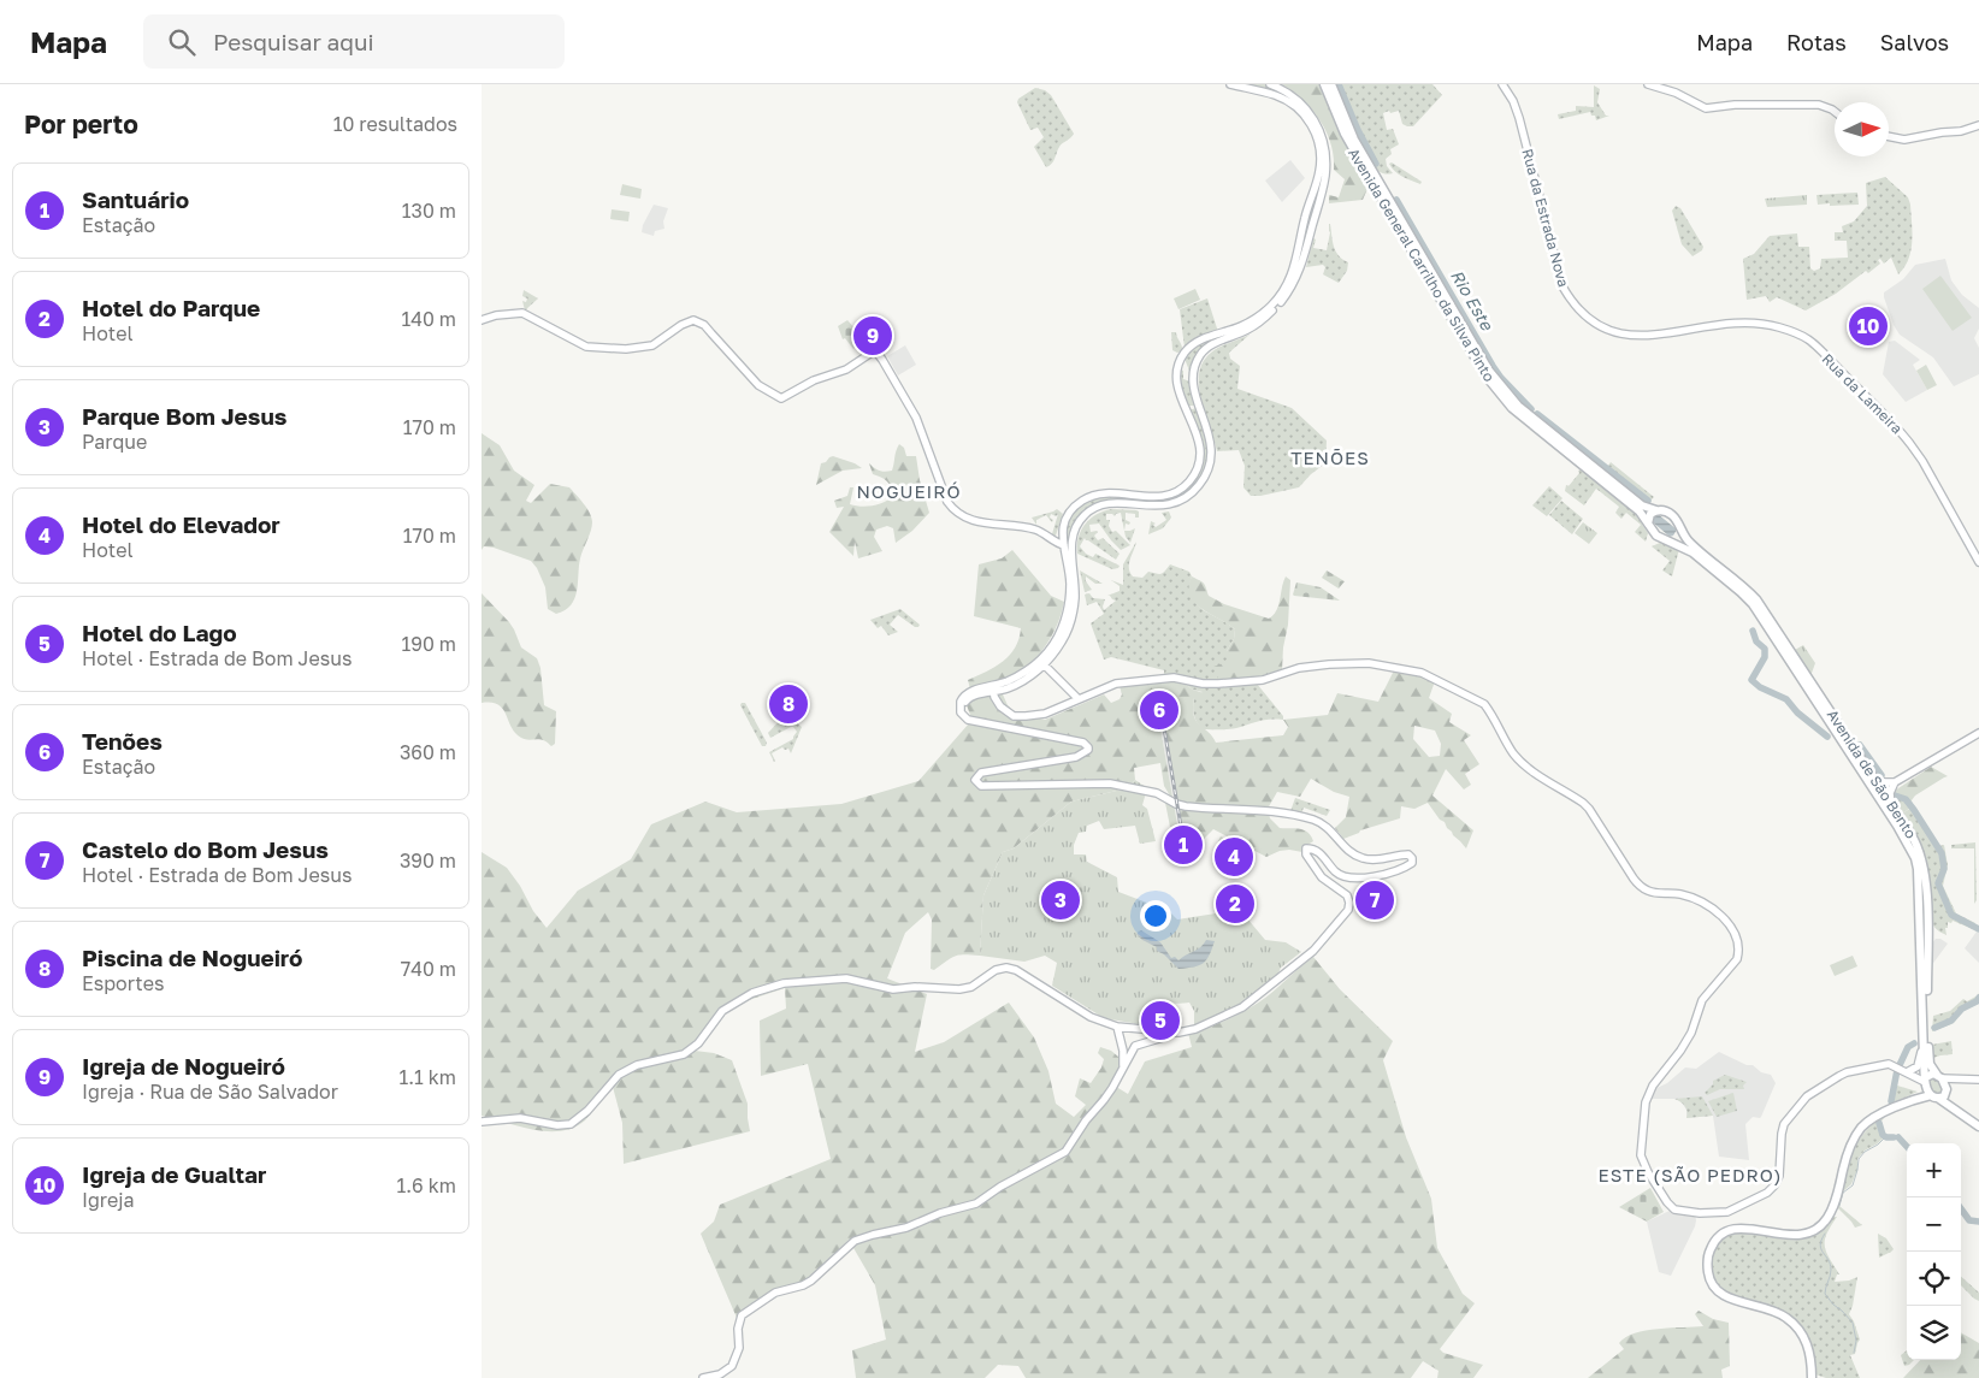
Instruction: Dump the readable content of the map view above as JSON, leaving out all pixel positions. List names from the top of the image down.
{
  "streets": {
    "main road": [
      "Rua da Estrada Nova",
      "Avenida General Carrilho da Silva Pinto",
      "Rua da Lameira",
      "Avenida de São Bento"
    ]
  },
  "crossings": [
    ["Rua da Estrada Nova", "Rua da Lameira"],
    ["Avenida General Carrilho da Silva Pinto", "Avenida de São Bento"]
  ],
  "districts": ["TENÕES", "NOGUEIRÓ", "ESTE (SÃO PEDRO)"],
  "water": ["Rio Este"],
  "north": "right",
  "page": {
    "header": "Mapa",
    "search": "Pesquisar aqui",
    "nav": ["Mapa", "Rotas", "Salvos"],
    "heading": ["Por perto", "10 resultados"],
    "list": [
      {
        "mark": "1",
        "name": "Santuário",
        "note": "Estação",
        "value": "130 m"
      },
      {
        "mark": "2",
        "name": "Hotel do Parque",
        "note": "Hotel",
        "value": "140 m"
      },
      {
        "mark": "3",
        "name": "Parque Bom Jesus",
        "note": "Parque",
        "value": "170 m"
      },
      {
        "mark": "4",
        "name": "Hotel do Elevador",
        "note": "Hotel",
        "value": "170 m"
      },
      {
        "mark": "5",
        "name": "Hotel do Lago",
        "note": "Hotel · Estrada de Bom Jesus",
        "value": "190 m"
      },
      {
        "mark": "6",
        "name": "Tenões",
        "note": "Estação",
        "value": "360 m"
      },
      {
        "mark": "7",
        "name": "Castelo do Bom Jesus",
        "note": "Hotel · Estrada de Bom Jesus",
        "value": "390 m"
      },
      {
        "mark": "8",
        "name": "Piscina de Nogueiró",
        "note": "Esportes",
        "value": "740 m"
      },
      {
        "mark": "9",
        "name": "Igreja de Nogueiró",
        "note": "Igreja · Rua de São Salvador",
        "value": "1.1 km"
      },
      {
        "mark": "10",
        "name": "Igreja de Gualtar",
        "note": "Igreja",
        "value": "1.6 km"
      }
    ],
    "pins": [
      "10",
      "9",
      "8",
      "6",
      "1",
      "4",
      "3",
      "7",
      "2",
      "5"
    ],
    "map_buttons": ["+", "−"]
  }
}
